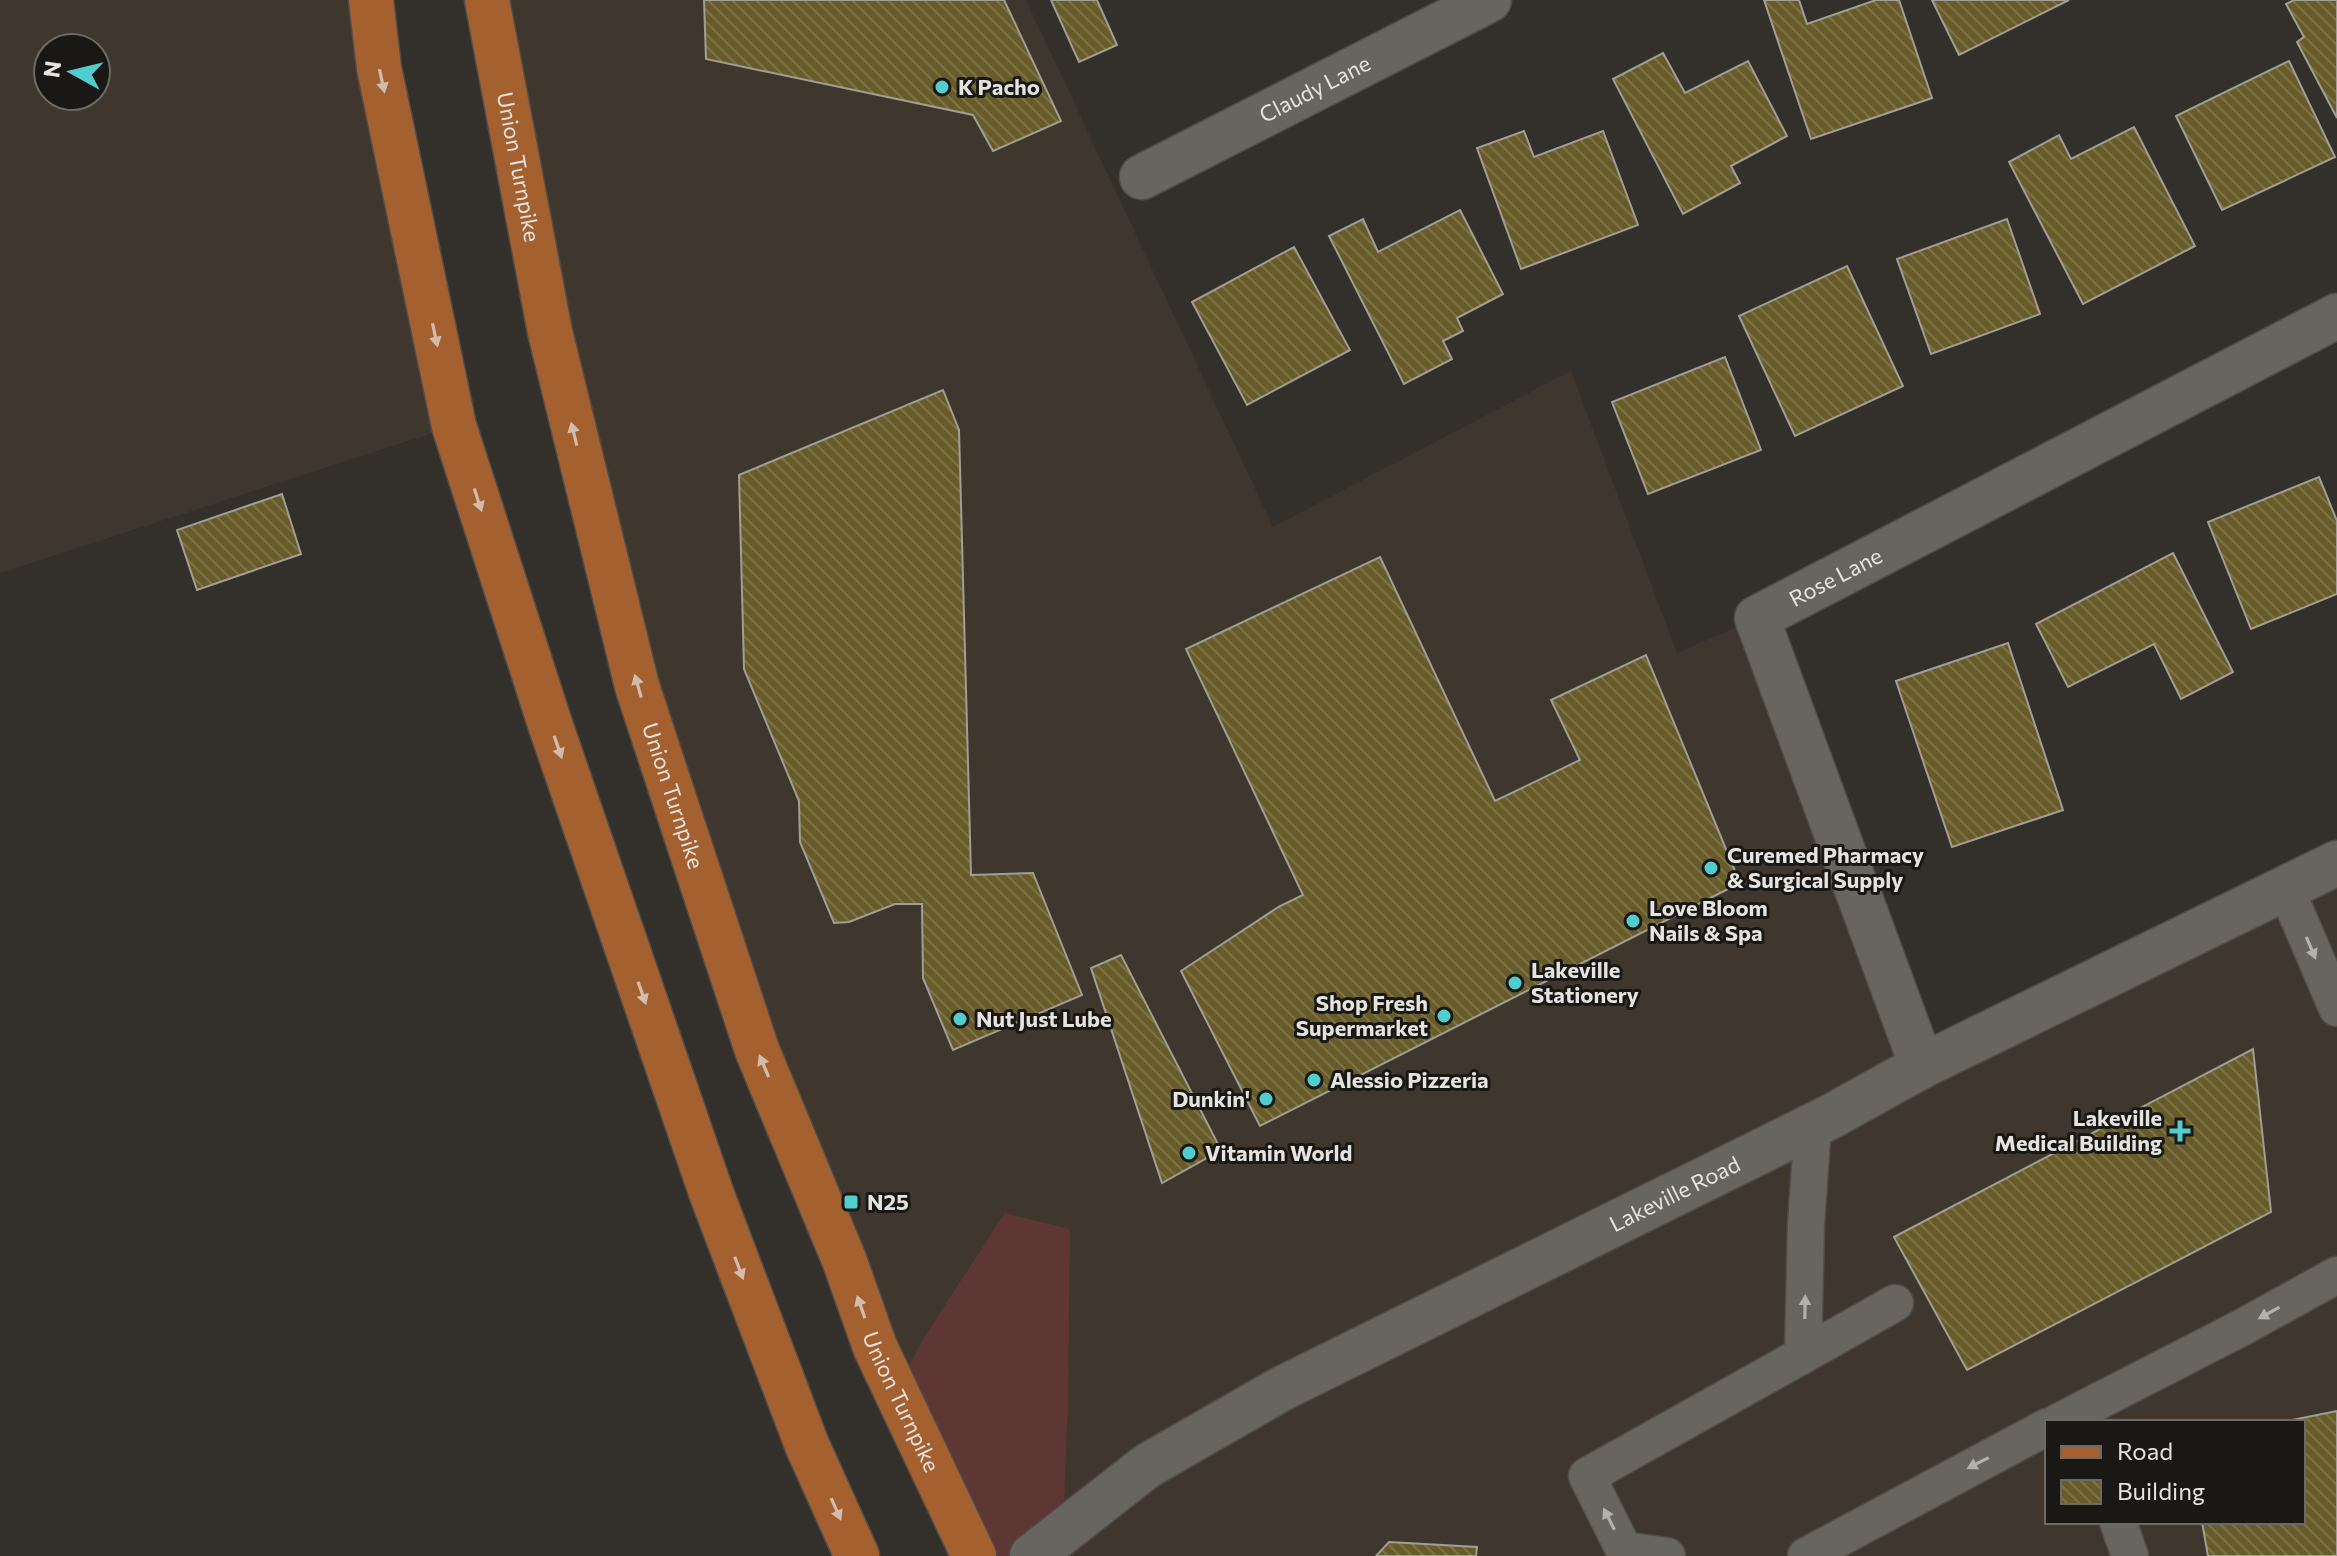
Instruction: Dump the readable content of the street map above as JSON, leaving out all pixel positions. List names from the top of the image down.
{
  "streets": {
    "main road": ["Union Turnpike"],
    "street": ["Claudy Lane", "Rose Lane", "Lakeville Road"]
  },
  "crossings": [
    ["Rose Lane", "Lakeville Road"]
  ],
  "places": {
    "other": [
      "K Pacho",
      "Curemed Pharmacy & Surgical Supply",
      "Love Bloom Nails & Spa",
      "Lakeville Stationery",
      "Shop Fresh Supermarket",
      "Nut Just Lube",
      "Alessio Pizzeria",
      "Dunkin'",
      "Vitamin World"
    ],
    "health": ["Lakeville Medical Building"],
    "transit": ["N25"]
  },
  "legend": ["Road", "Building"],
  "north": "left"
}
